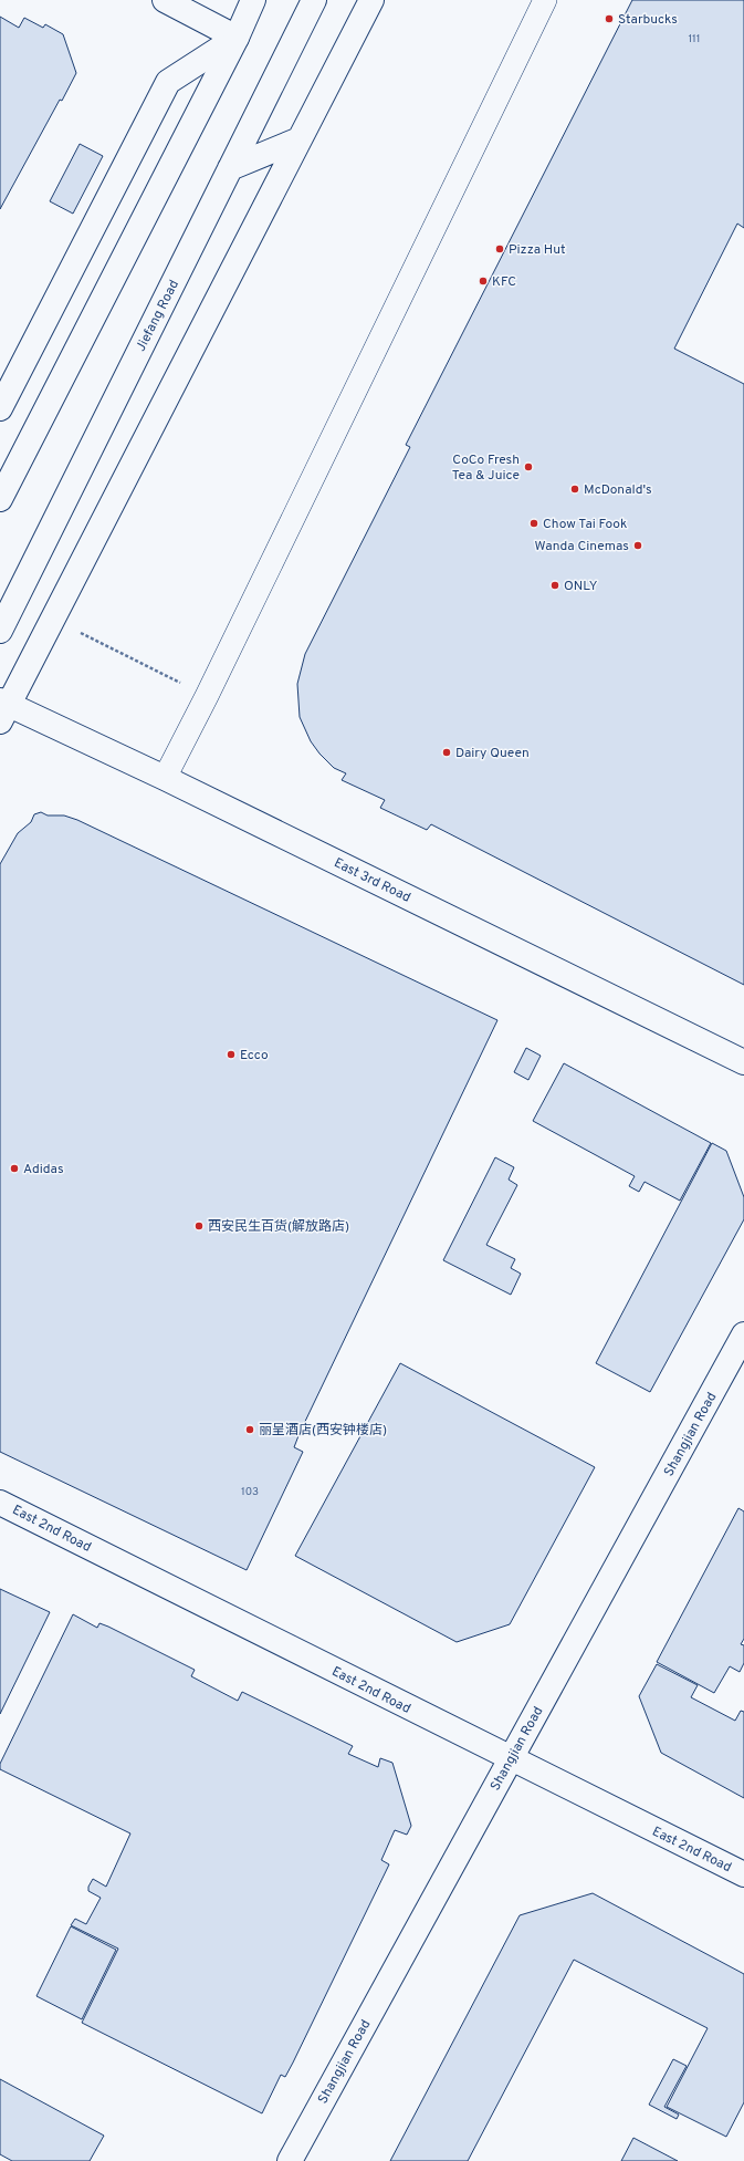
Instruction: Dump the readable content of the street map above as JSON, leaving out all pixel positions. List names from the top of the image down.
{
  "streets": {
    "street": [
      "Jiefang Road",
      "East 3rd Road",
      "Shangjian Road",
      "East 2nd Road"
    ]
  },
  "crossings": [
    ["Shangjian Road", "East 2nd Road"]
  ],
  "places": [
    "Starbucks",
    "Pizza Hut",
    "KFC",
    "CoCo Fresh Tea & Juice",
    "McDonald's",
    "Chow Tai Fook",
    "Wanda Cinemas",
    "ONLY",
    "Dairy Queen",
    "Ecco",
    "Adidas",
    "西安民生百货(解放路店)",
    "丽呈酒店(西安钟楼店)"
  ],
  "house_numbers": ["111", "103"]
}
